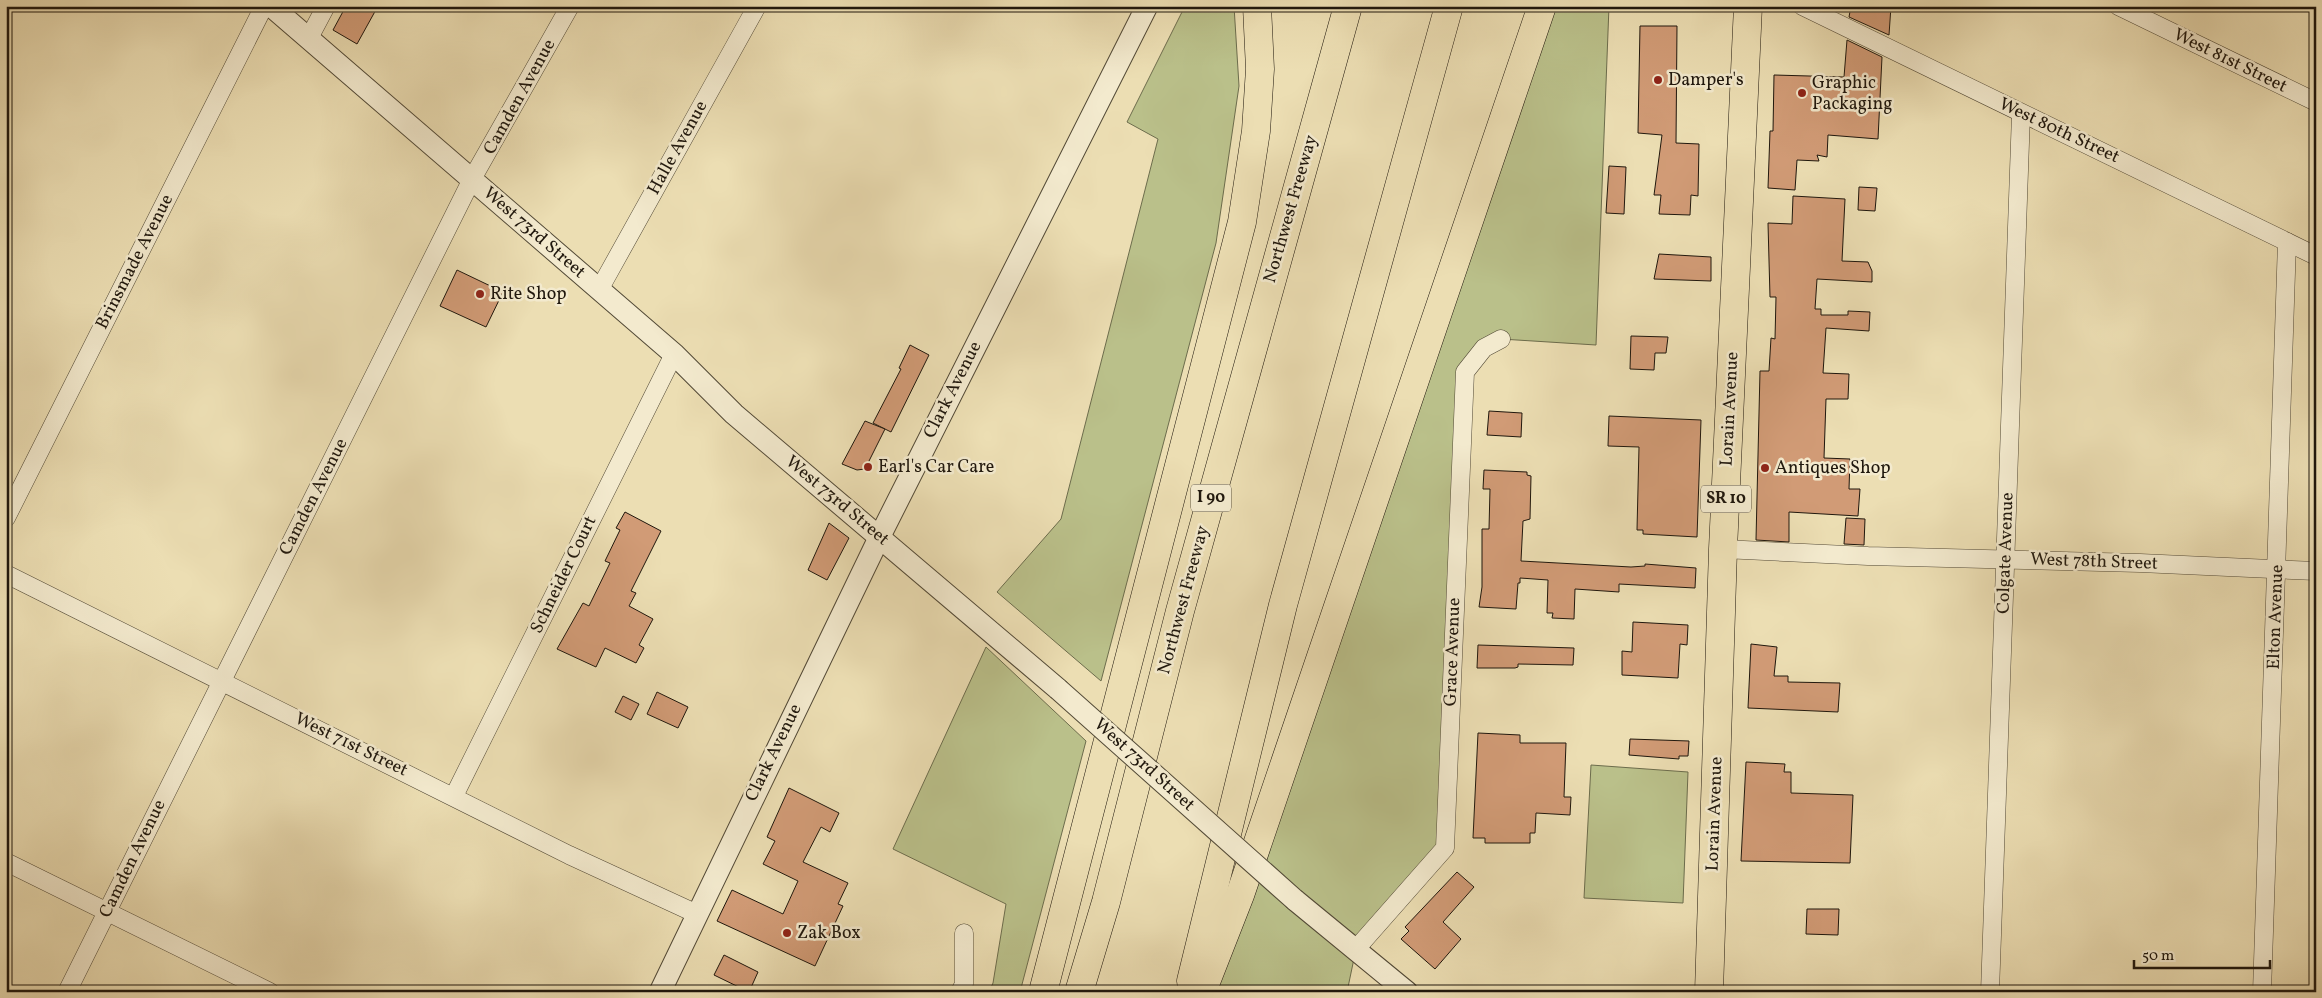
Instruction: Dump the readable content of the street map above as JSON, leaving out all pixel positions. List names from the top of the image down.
{
  "streets": {
    "main road": [
      "Northwest Freeway",
      "Lorain Avenue",
      "I 90",
      "SR 10"
    ],
    "street": [
      "West 81st Street",
      "Camden Avenue",
      "West 80th Street",
      "Halle Avenue",
      "West 73rd Street",
      "Brinsmade Avenue",
      "Clark Avenue",
      "Colgate Avenue",
      "West 78th Street",
      "Schneider Court",
      "Elton Avenue",
      "Grace Avenue",
      "West 71st Street"
    ]
  },
  "crossings": [
    ["Camden Avenue", "West 73rd Street"],
    ["Camden Avenue", "West 71st Street"],
    ["West 80th Street", "Colgate Avenue"],
    ["West 80th Street", "Elton Avenue"],
    ["Halle Avenue", "West 73rd Street"],
    ["West 73rd Street", "Clark Avenue"],
    ["West 73rd Street", "Schneider Court"],
    ["West 73rd Street", "Grace Avenue"],
    ["Clark Avenue", "West 71st Street"],
    ["Lorain Avenue", "West 78th Street"],
    ["Colgate Avenue", "West 78th Street"],
    ["West 78th Street", "Elton Avenue"],
    ["Schneider Court", "West 71st Street"]
  ],
  "places": [
    "Damper's",
    "Graphic Packaging",
    "Rite Shop",
    "Earl's Car Care",
    "Antiques Shop",
    "Zak Box"
  ],
  "scale_bar": "50 m"
}
